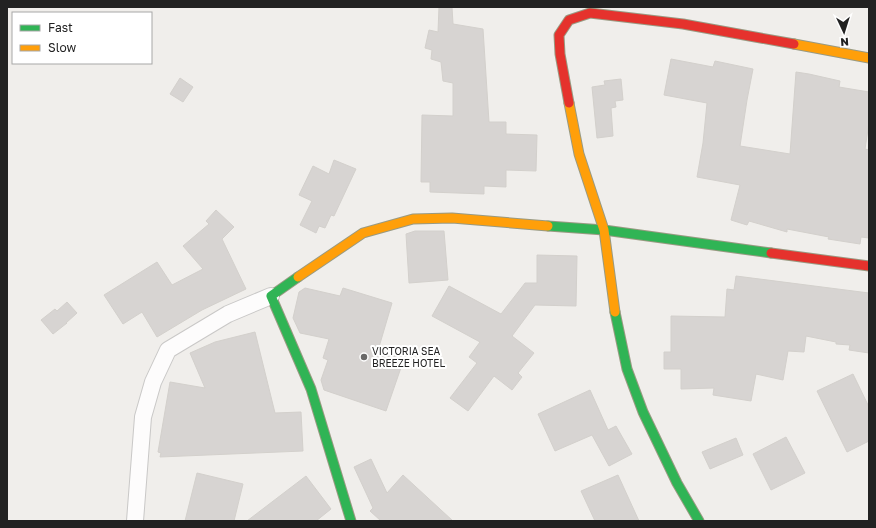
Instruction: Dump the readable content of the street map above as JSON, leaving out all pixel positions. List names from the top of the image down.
{
  "places": ["VICTORIA SEA BREEZE HOTEL"],
  "legend": ["Fast", "Slow"],
  "north": "bottom"
}
